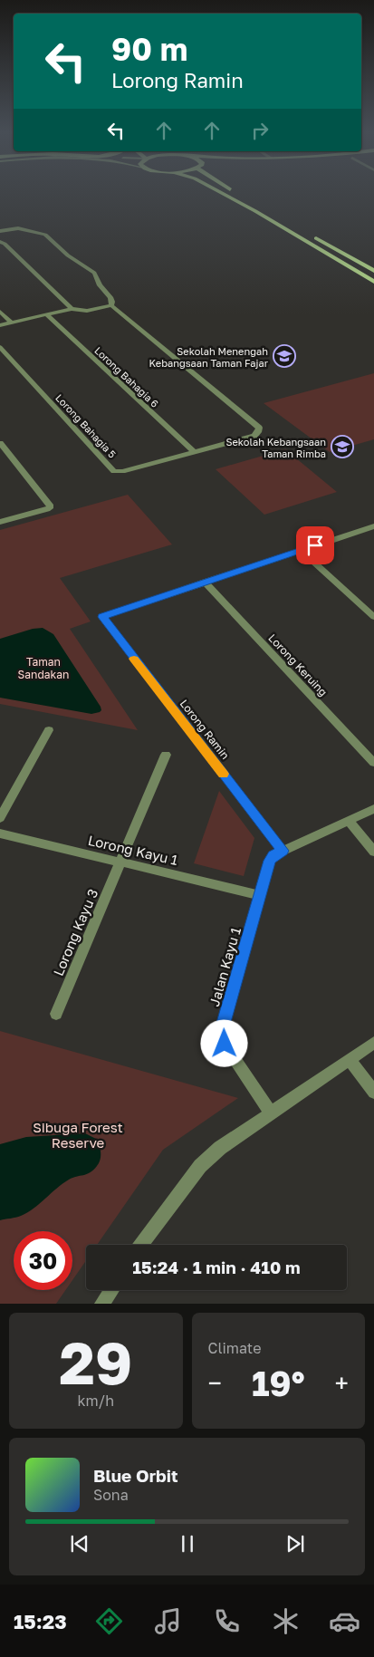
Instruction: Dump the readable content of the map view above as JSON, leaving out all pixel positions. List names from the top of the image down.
{
  "streets": {
    "street": [
      "Lorong Bahagia 6",
      "Lorong Bahagia 5",
      "Lorong Keruing",
      "Lorong Ramin",
      "Lorong Kayu 1",
      "Lorong Kayu 3",
      "Jalan Kayu 1"
    ]
  },
  "crossings": [
    ["Lorong Bahagia 6", "Lorong Bahagia 5"],
    ["Lorong Keruing", "Lorong Ramin"],
    ["Lorong Ramin", "Jalan Kayu 1"],
    ["Lorong Kayu 1", "Lorong Kayu 3"],
    ["Lorong Kayu 1", "Jalan Kayu 1"]
  ],
  "parks": ["Taman Sandakan", "Sibuga Forest Reserve"],
  "places": {
    "school or university": ["Sekolah Menengah Kebangsaan Taman Fajar", "Sekolah Kebangsaan Taman Rimba"]
  },
  "page": {
    "turn": ["90 m", "Lorong Ramin"],
    "limit": "30",
    "trip": "15:24 · 1 min · 410 m",
    "tile": [
      ["29", "km/h"],
      "Climate"
    ],
    "heat": ["−", "19°", "+"],
    "song": ["Blue Orbit", "Sona"],
    "tabs": "15:23"
  }
}
